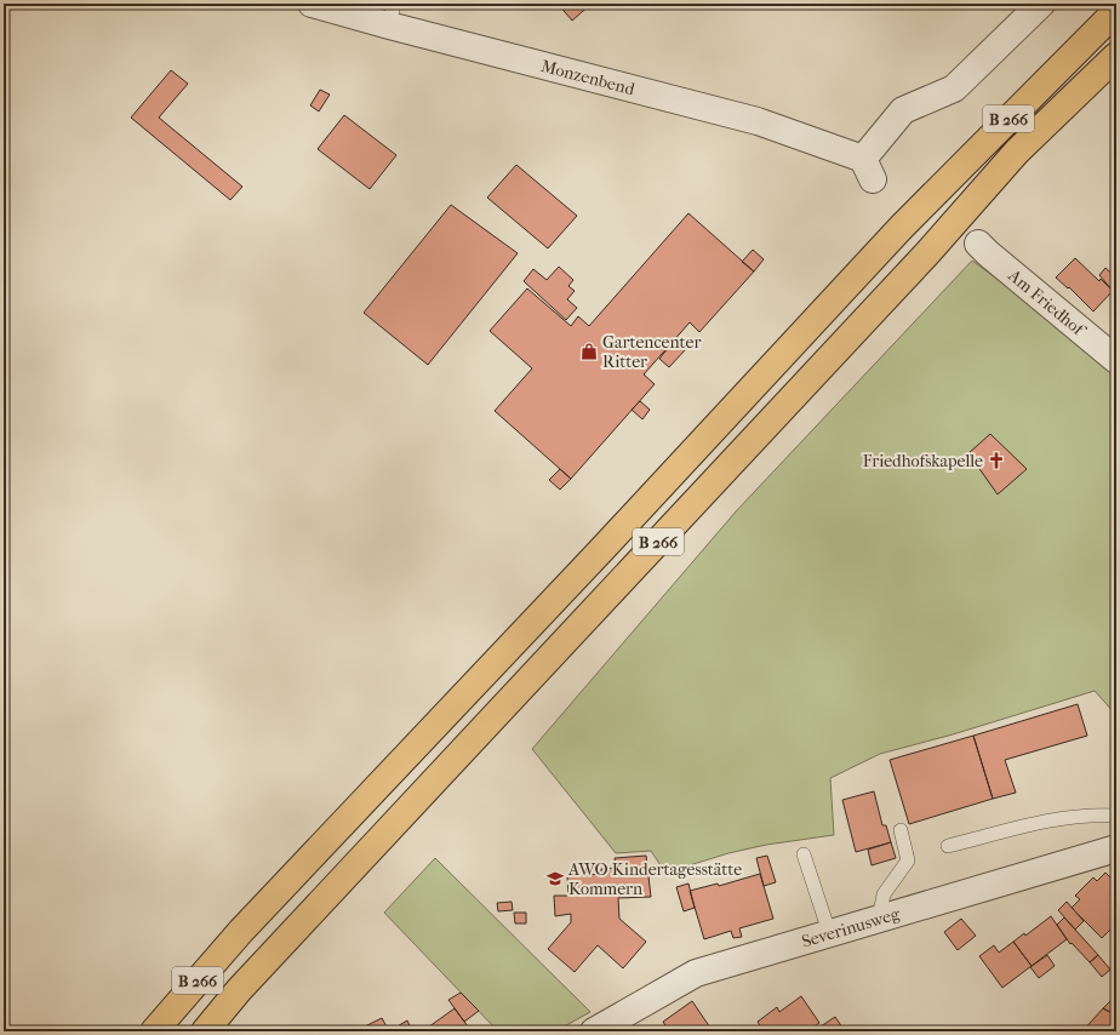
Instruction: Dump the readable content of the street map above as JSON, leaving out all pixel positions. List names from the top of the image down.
{
  "streets": {
    "main road": ["B 266"],
    "street": ["Monzenbend", "Am Friedhof", "Severinusweg"]
  },
  "places": {
    "shop": ["Gartencenter Ritter"],
    "church": ["Friedhofskapelle"],
    "school or university": ["AWO Kindertagesstätte Kommern"]
  }
}
